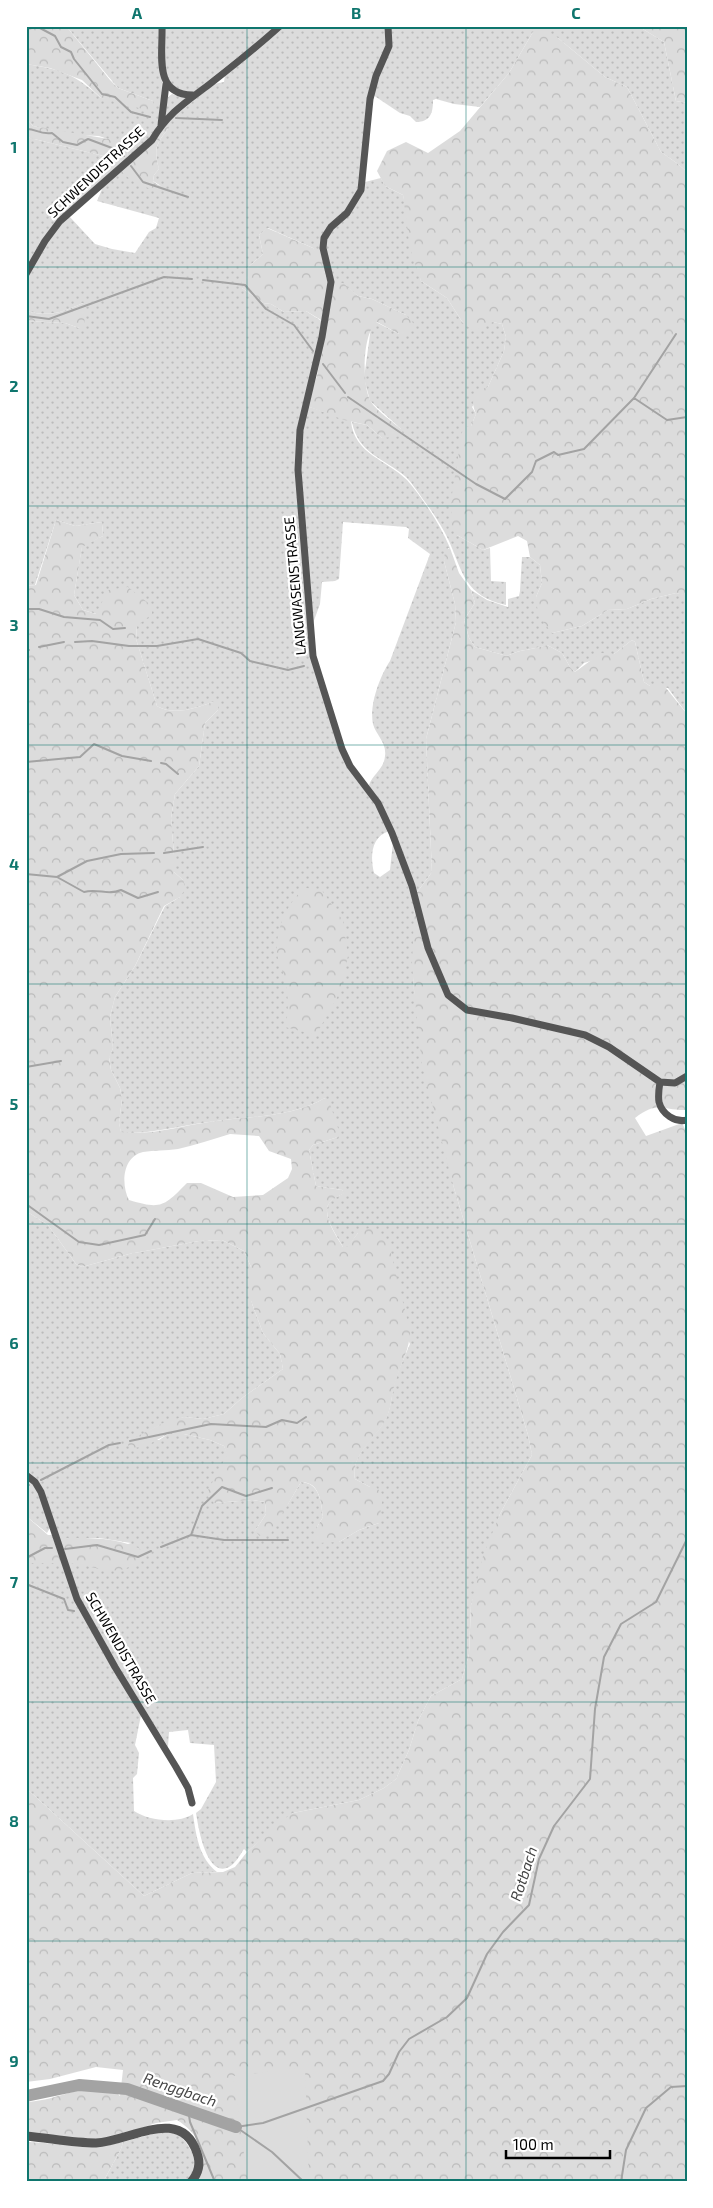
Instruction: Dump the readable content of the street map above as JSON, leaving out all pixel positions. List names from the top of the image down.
{
  "streets": {
    "street": ["SCHWENDISTRASSE", "LANGWASENSTRASSE"]
  },
  "water": ["Rotbach", "Renggbach"],
  "scale_bar": "100 m",
  "grid": {
    "columns": ["A", "B", "C"],
    "rows": [
      "1",
      "2",
      "3",
      "4",
      "5",
      "6",
      "7",
      "8",
      "9"
    ]
  }
}
